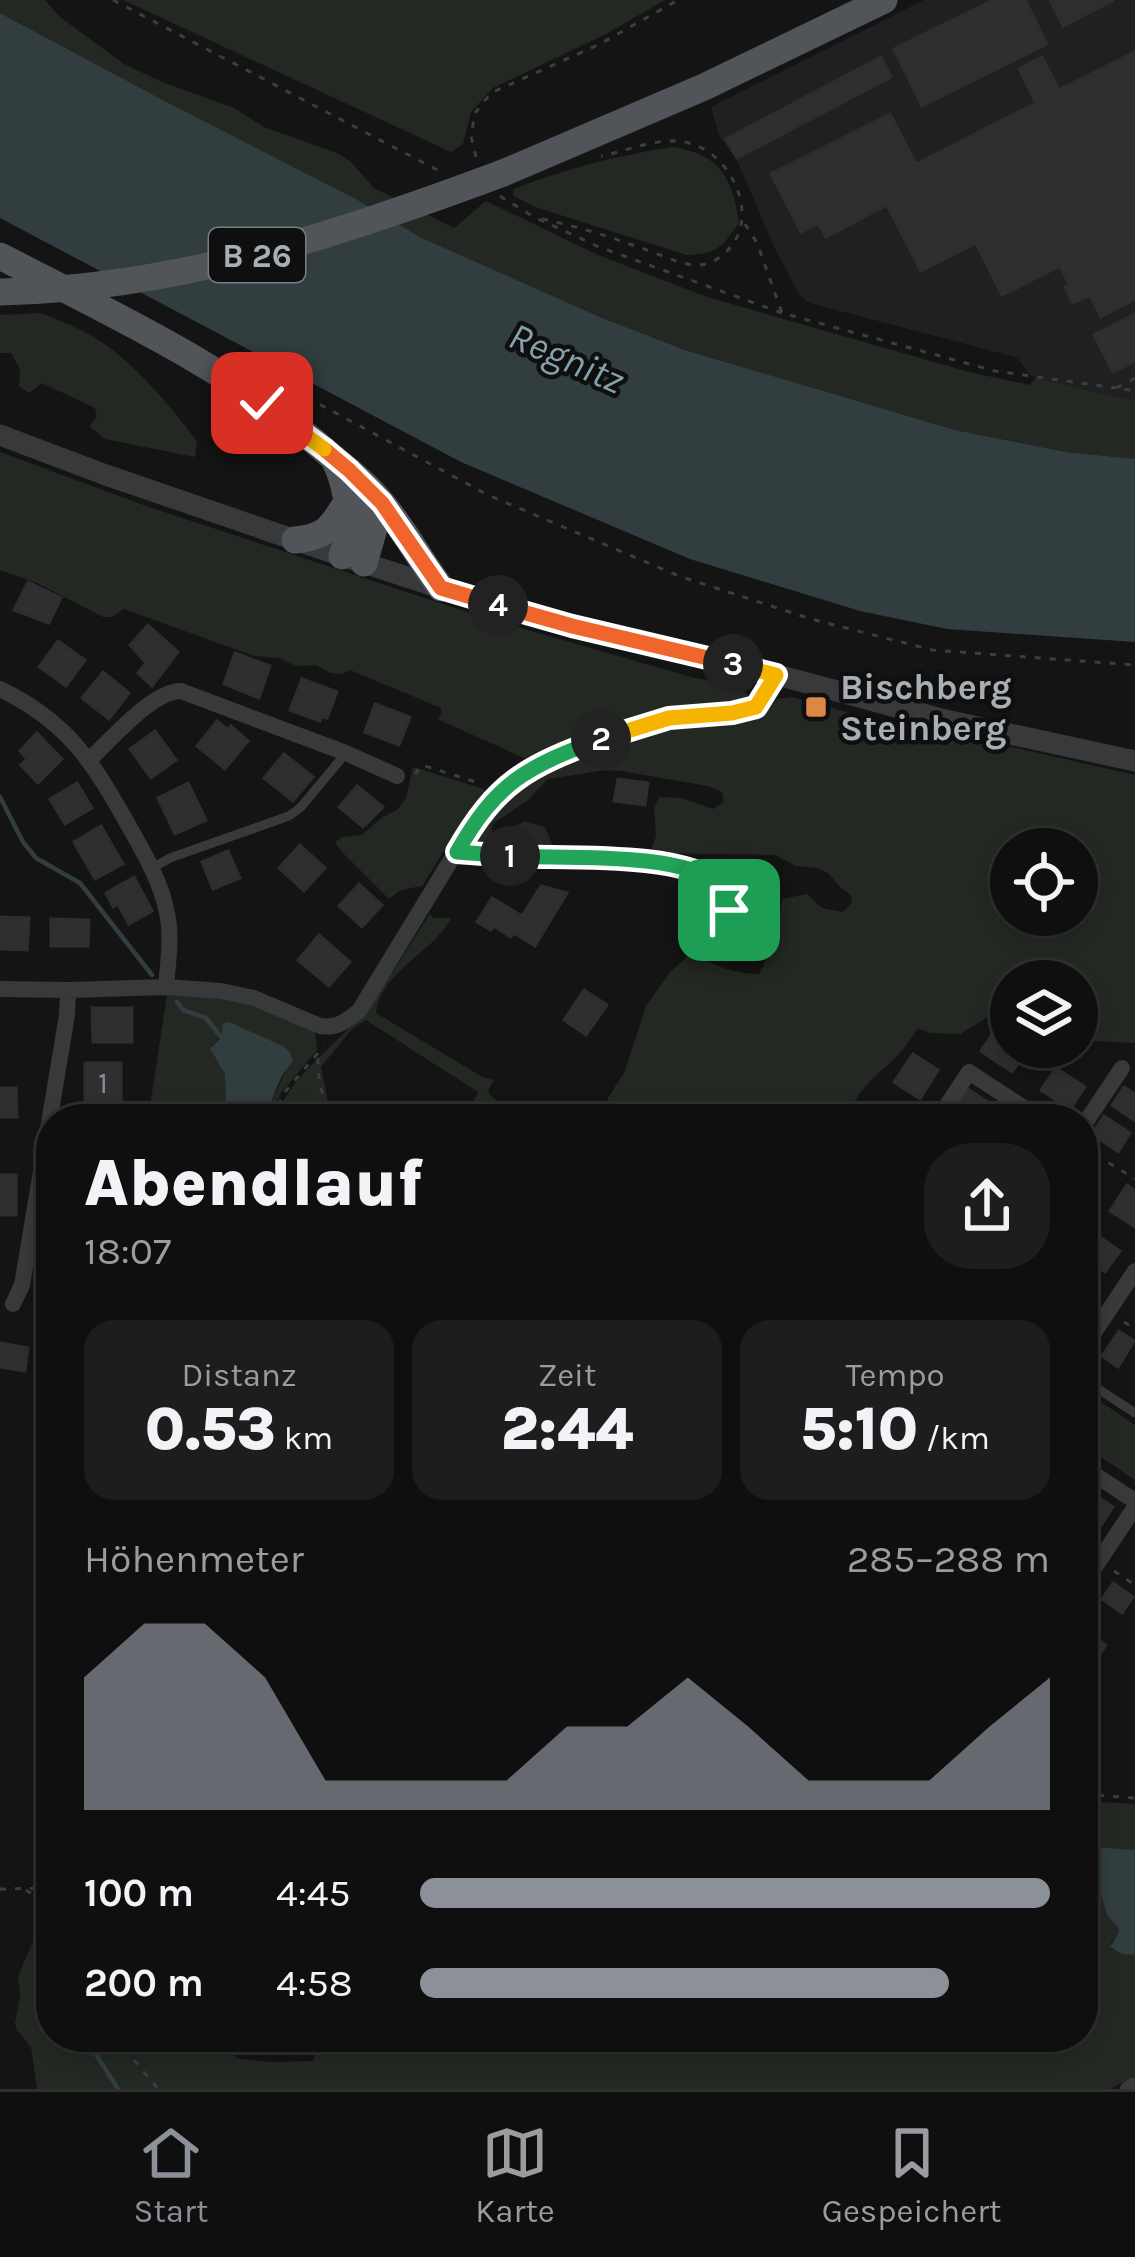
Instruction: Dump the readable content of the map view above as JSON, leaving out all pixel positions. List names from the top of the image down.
{
  "streets": {
    "main road": ["B 26"]
  },
  "water": ["Regnitz"],
  "places": {
    "transit": ["Bischberg Steinberg"]
  },
  "house_numbers": ["1"],
  "page": {
    "pins": [
      "4",
      "3",
      "2",
      "1"
    ],
    "heading": ["Abendlauf", "18:07"],
    "stats": [
      ["Distanz", "0.53 km"],
      ["Zeit", "2:44"],
      ["Tempo", "5:10 /km"]
    ],
    "chart": ["Höhenmeter", "285–288 m"],
    "list": [
      {
        "name": "100 m",
        "note": "4:45"
      },
      {
        "name": "200 m",
        "note": "4:58"
      }
    ],
    "tabs": ["Start", "Karte", "Gespeichert"]
  }
}
